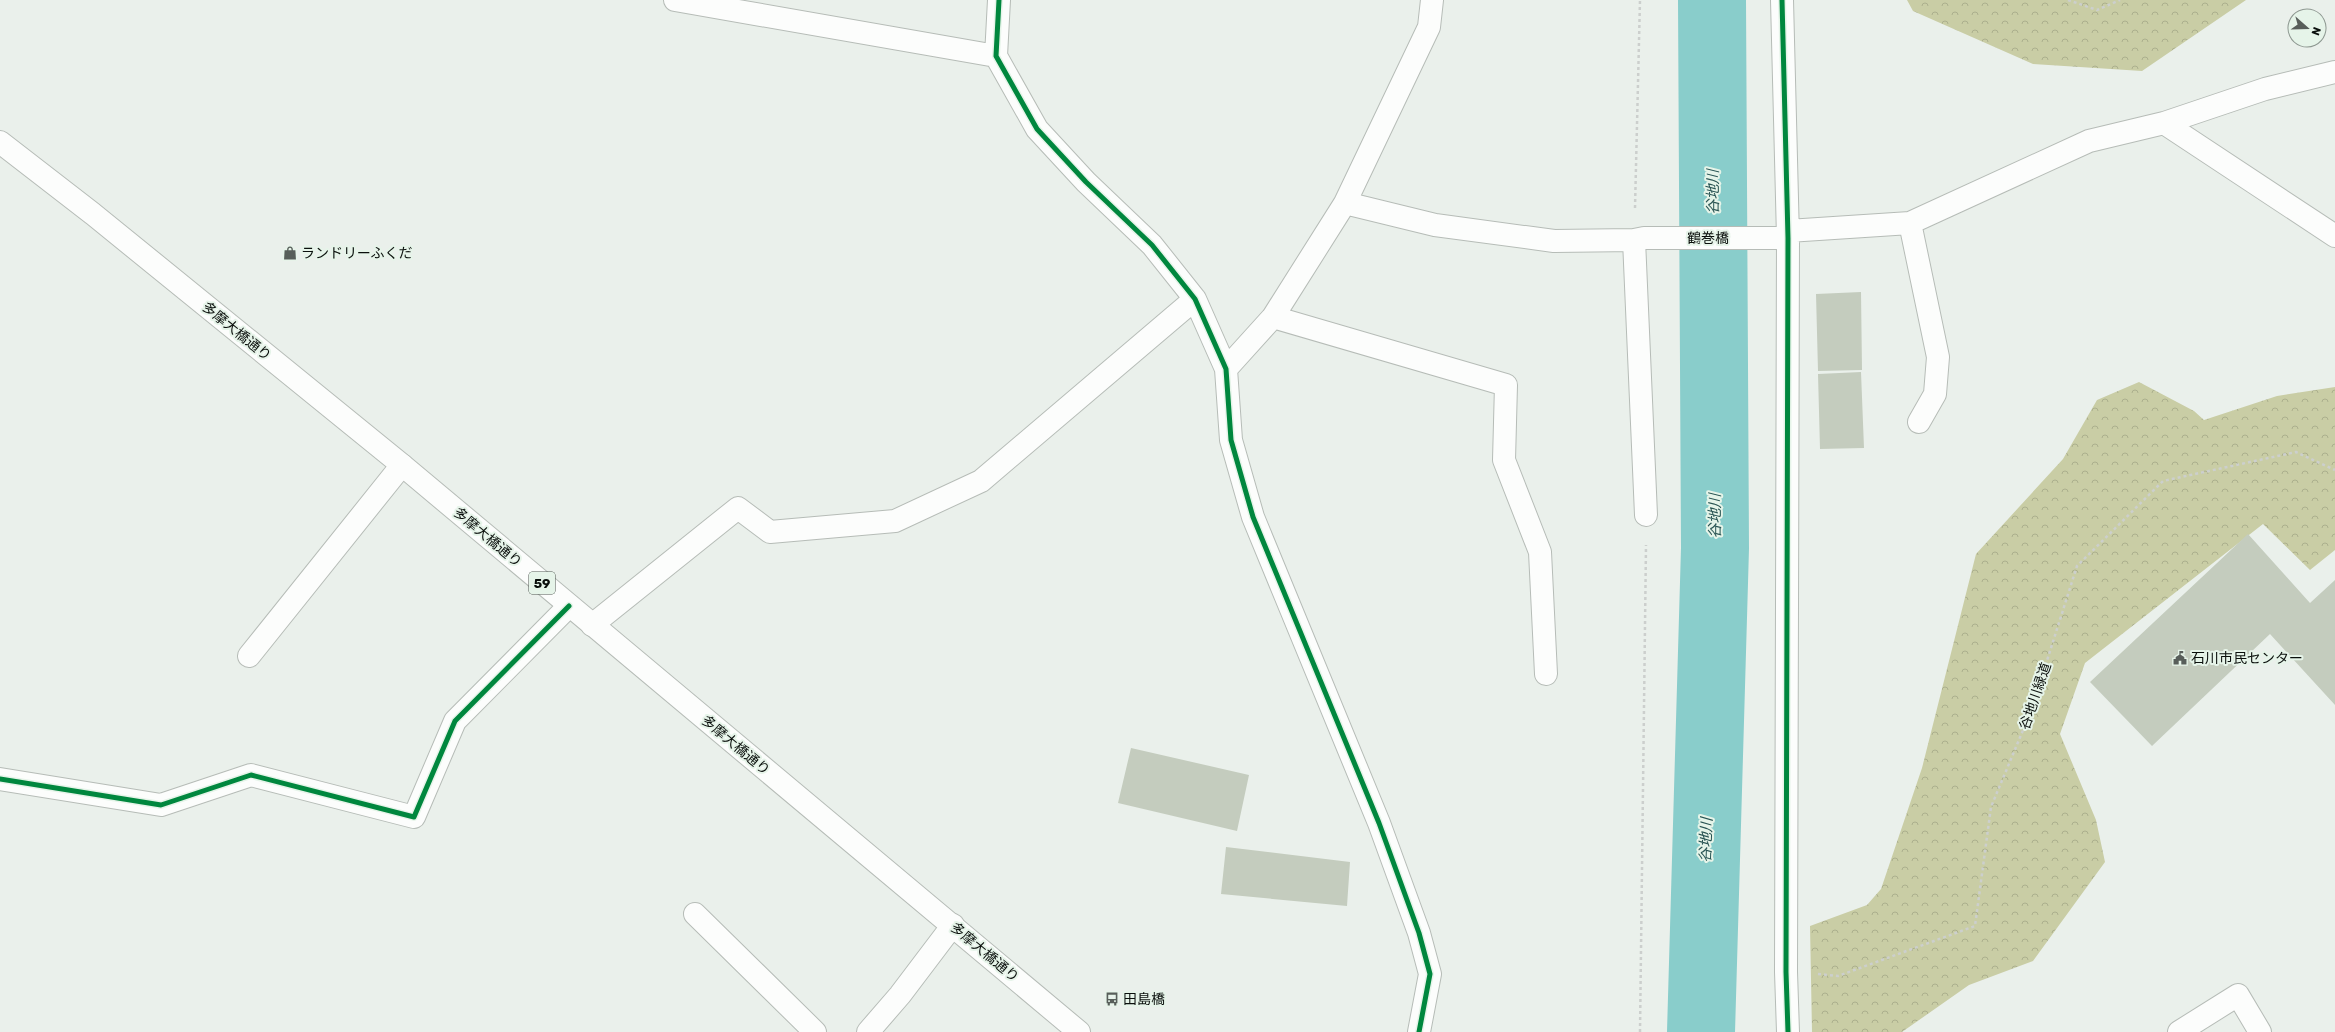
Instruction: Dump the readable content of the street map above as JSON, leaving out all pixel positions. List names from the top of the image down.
{
  "streets": {
    "street": ["鶴巻橋", "多摩大橋通り", "59"],
    "path": ["谷地川緑道"]
  },
  "water": ["谷地川"],
  "places": {
    "shop": ["ランドリーふくだ"],
    "public building": ["石川市民センター"],
    "bus stop": ["田島橋"]
  },
  "north": "right"
}
